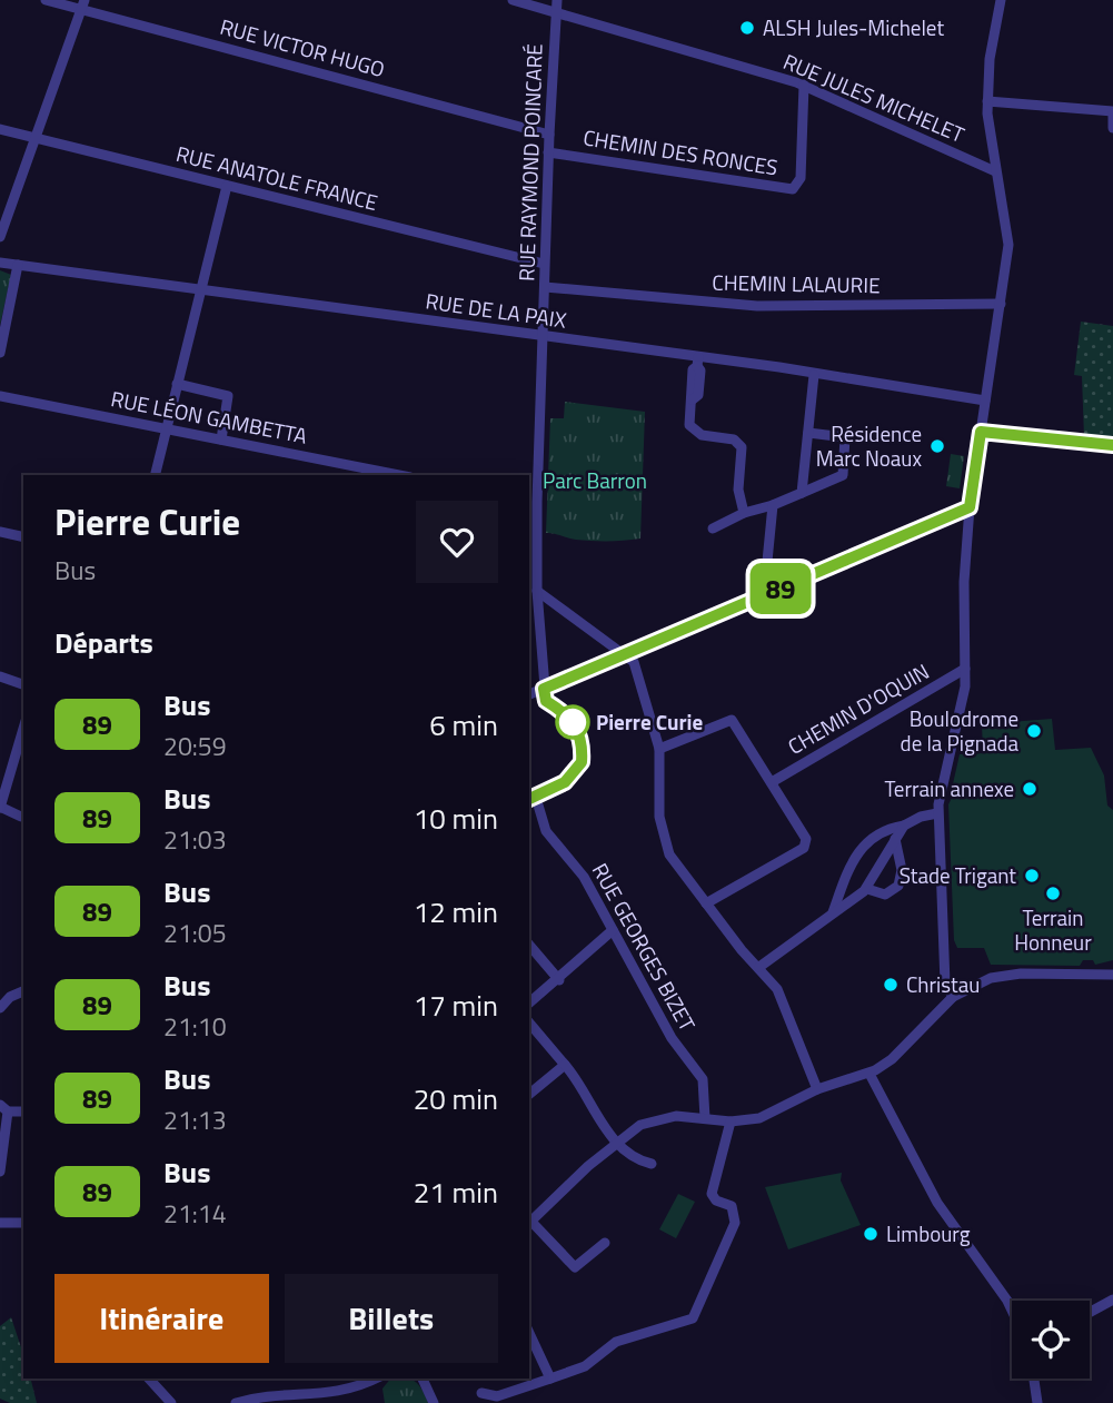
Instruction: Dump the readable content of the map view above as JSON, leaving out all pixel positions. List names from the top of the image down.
{
  "streets": {
    "street": [
      "RUE VICTOR HUGO",
      "RUE JULES MICHELET",
      "CHEMIN DES RONCES",
      "RUE RAYMOND POINCARÉ",
      "RUE ANATOLE FRANCE",
      "CHEMIN LALAURIE",
      "RUE DE LA PAIX",
      "RUE LÉON GAMBETTA",
      "CHEMIN D'OQUIN",
      "RUE GEORGES BIZET"
    ]
  },
  "crossings": [
    ["RUE VICTOR HUGO", "RUE RAYMOND POINCARÉ"],
    ["RUE JULES MICHELET", "CHEMIN DES RONCES"],
    ["RUE JULES MICHELET", "RUE RAYMOND POINCARÉ"],
    ["CHEMIN DES RONCES", "RUE RAYMOND POINCARÉ"],
    ["RUE RAYMOND POINCARÉ", "RUE ANATOLE FRANCE"],
    ["RUE RAYMOND POINCARÉ", "CHEMIN LALAURIE"],
    ["RUE RAYMOND POINCARÉ", "RUE DE LA PAIX"]
  ],
  "parks": ["Parc Barron"],
  "places": [
    "ALSH Jules-Michelet",
    "Résidence Marc Noaux",
    "Pierre Curie",
    "Boulodrome de la Pignada",
    "Terrain annexe",
    "Stade Trigant",
    "Terrain Honneur",
    "Christau",
    "Limbourg"
  ],
  "lines": ["bus line 89"],
  "page": {
    "on_map": "89",
    "heading": [
      ["Pierre Curie", "Bus"],
      "Départs"
    ],
    "list": [
      {
        "mark": "89",
        "name": "Bus",
        "note": "20:59",
        "value": "6 min"
      },
      {
        "mark": "89",
        "name": "Bus",
        "note": "21:03",
        "value": "10 min"
      },
      {
        "mark": "89",
        "name": "Bus",
        "note": "21:05",
        "value": "12 min"
      },
      {
        "mark": "89",
        "name": "Bus",
        "note": "21:10",
        "value": "17 min"
      },
      {
        "mark": "89",
        "name": "Bus",
        "note": "21:13",
        "value": "20 min"
      },
      {
        "mark": "89",
        "name": "Bus",
        "note": "21:14",
        "value": "21 min"
      }
    ],
    "buttons": ["Itinéraire", "Billets"]
  }
}
